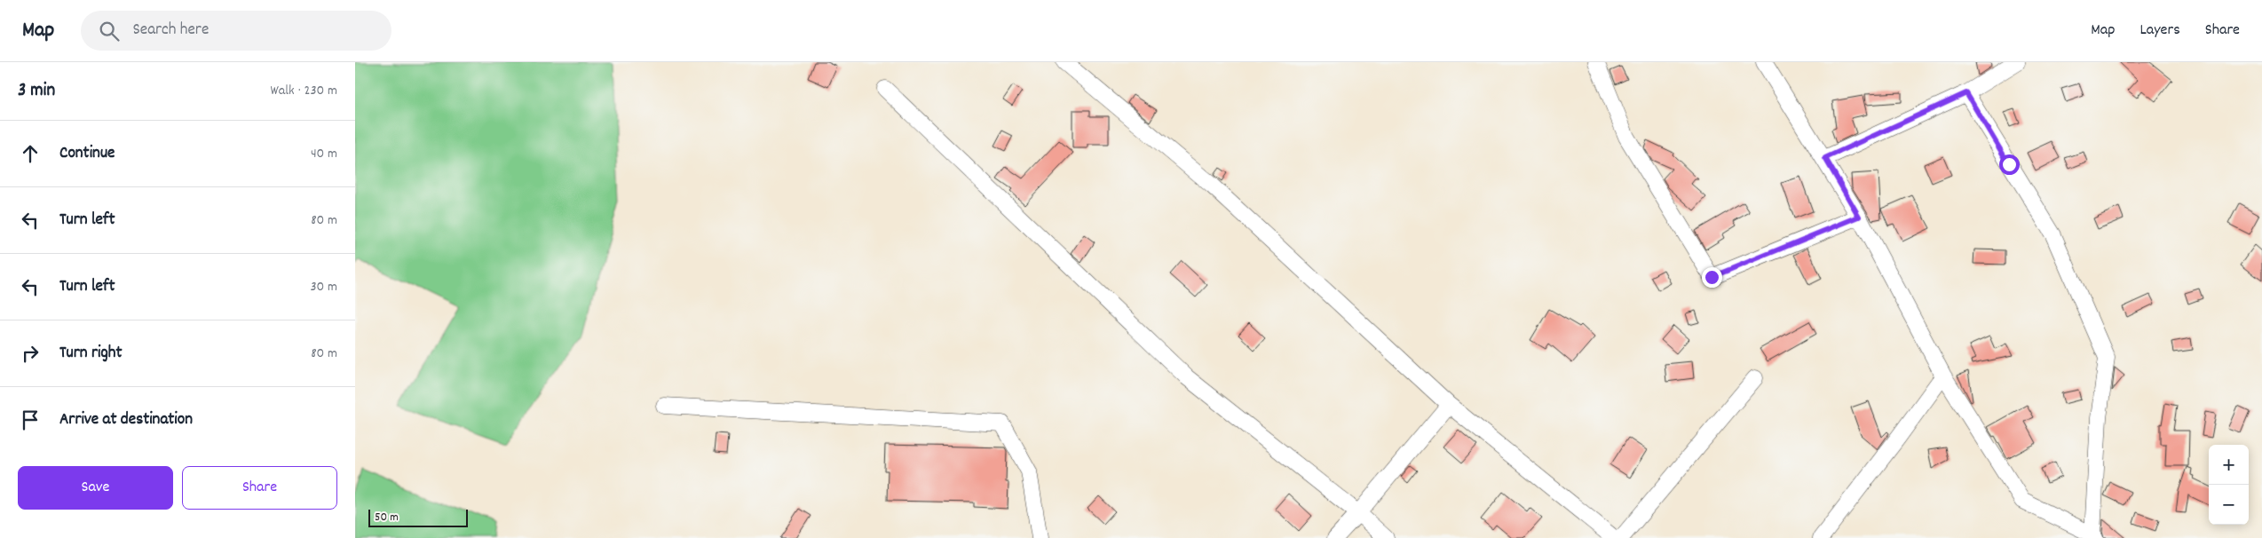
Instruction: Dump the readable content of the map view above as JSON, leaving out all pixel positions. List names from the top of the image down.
{
  "scale_bar": "50 m",
  "page": {
    "header": "Map",
    "search": "Search here",
    "nav": ["Map", "Layers", "Share"],
    "heading": ["3 min", "Walk · 230 m"],
    "list": [
      ["Continue", "40 m"],
      ["Turn left", "80 m"],
      ["Turn left", "30 m"],
      ["Turn right", "80 m"],
      "Arrive at destination"
    ],
    "map_buttons": ["+", "−"],
    "buttons": ["Save", "Share"],
    "scale": "50 m"
  }
}
